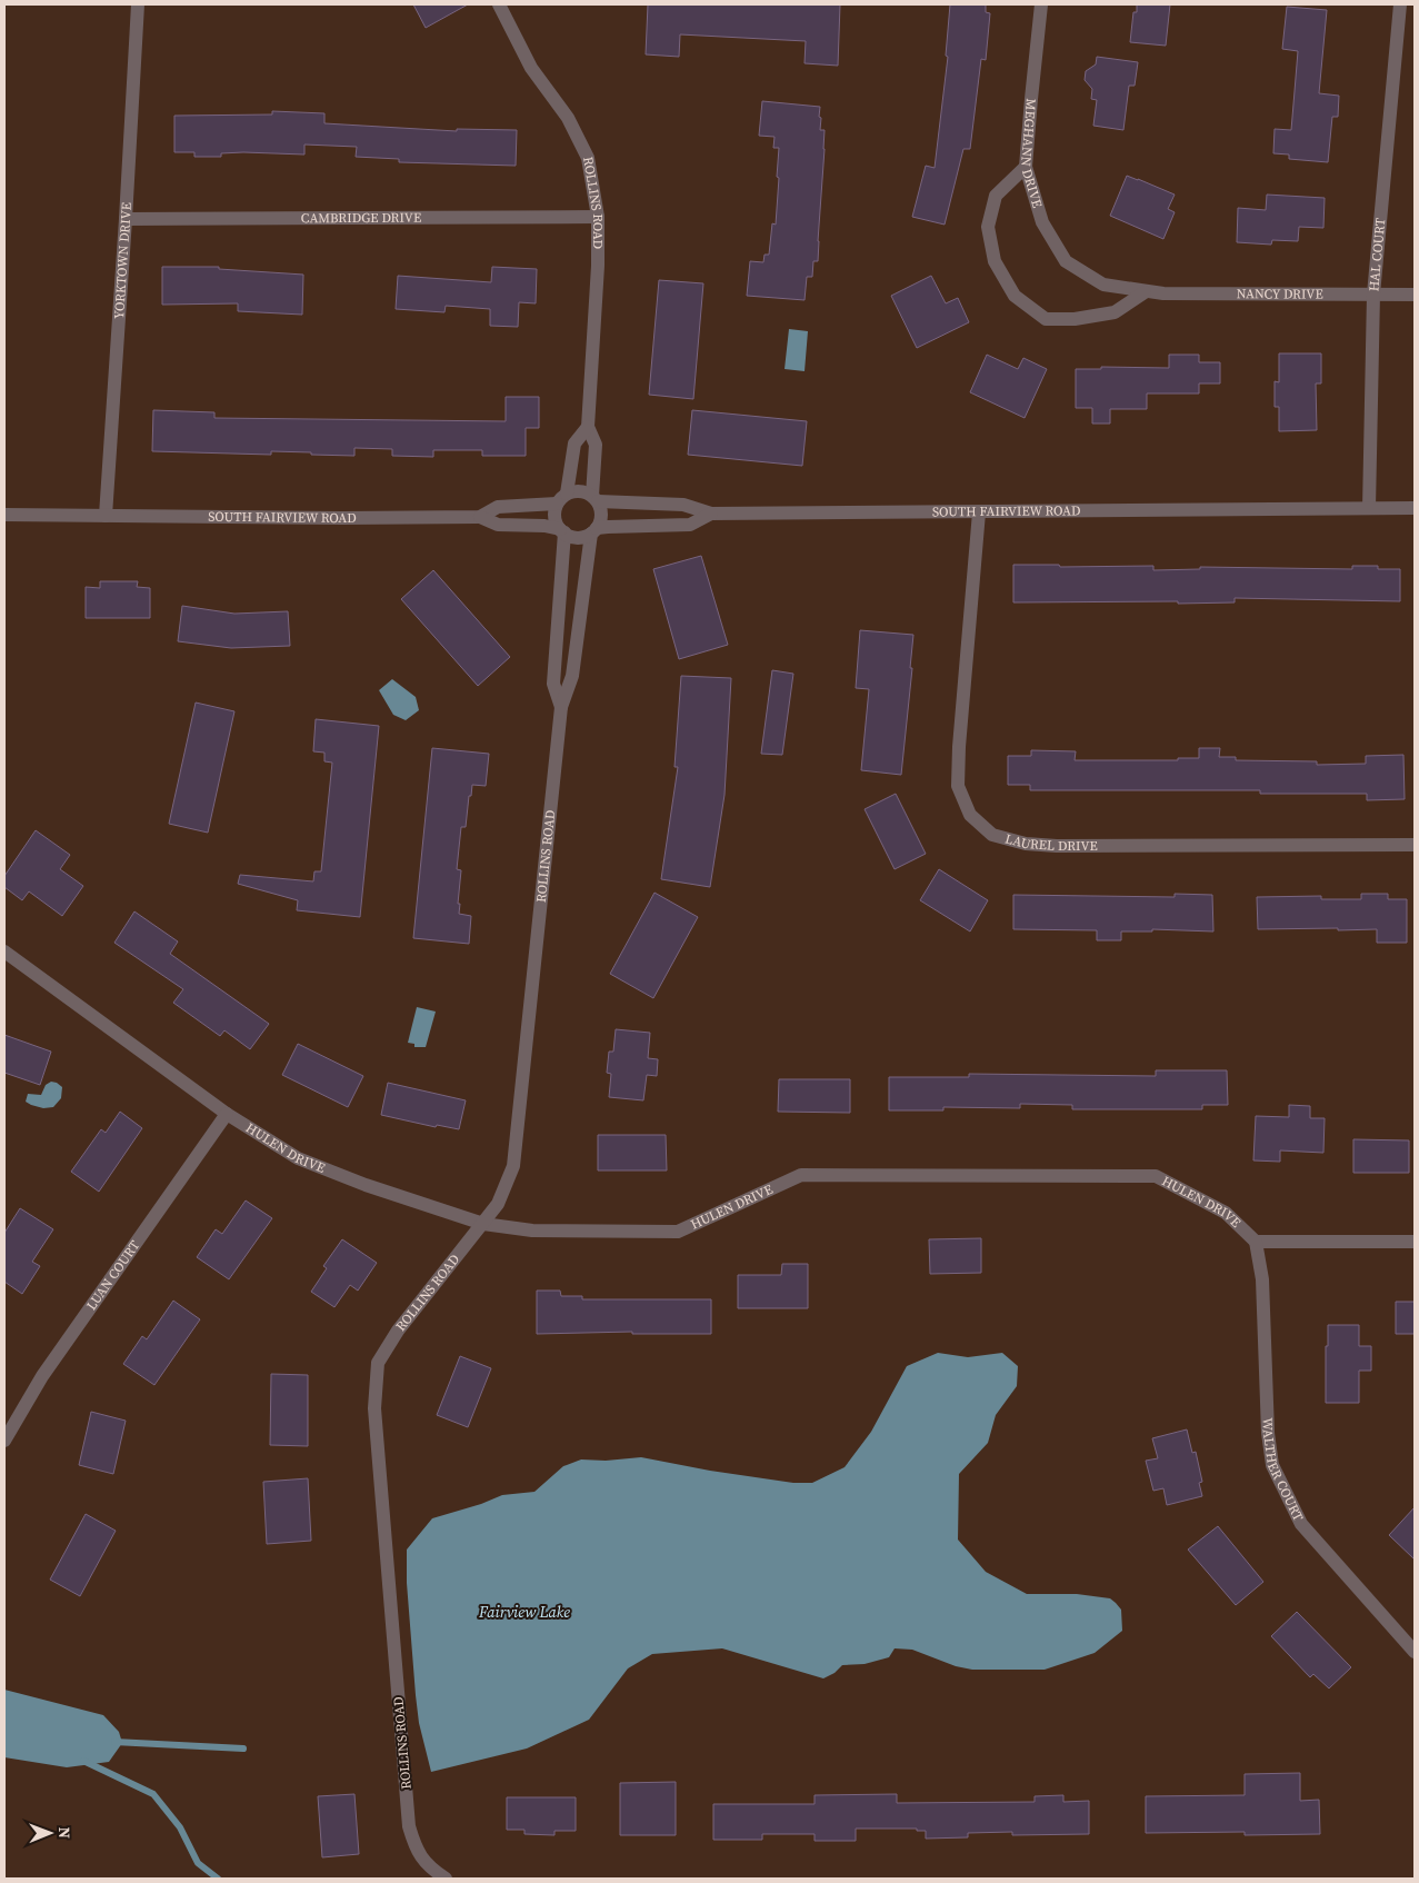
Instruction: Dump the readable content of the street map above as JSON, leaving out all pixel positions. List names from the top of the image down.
{
  "streets": {
    "street": [
      "MEGHANN DRIVE",
      "ROLLINS ROAD",
      "CAMBRIDGE DRIVE",
      "HAL COURT",
      "YORKTOWN DRIVE",
      "NANCY DRIVE",
      "SOUTH FAIRVIEW ROAD",
      "LAUREL DRIVE",
      "HULEN DRIVE",
      "LUAN COURT",
      "WALTHER COURT"
    ]
  },
  "crossings": [
    ["MEGHANN DRIVE", "NANCY DRIVE"],
    ["ROLLINS ROAD", "CAMBRIDGE DRIVE"],
    ["ROLLINS ROAD", "SOUTH FAIRVIEW ROAD"],
    ["ROLLINS ROAD", "HULEN DRIVE"],
    ["CAMBRIDGE DRIVE", "YORKTOWN DRIVE"],
    ["HAL COURT", "NANCY DRIVE"],
    ["HAL COURT", "SOUTH FAIRVIEW ROAD"],
    ["YORKTOWN DRIVE", "SOUTH FAIRVIEW ROAD"],
    ["SOUTH FAIRVIEW ROAD", "LAUREL DRIVE"],
    ["HULEN DRIVE", "LUAN COURT"],
    ["HULEN DRIVE", "WALTHER COURT"]
  ],
  "water": ["Fairview Lake"],
  "north": "right"
}
